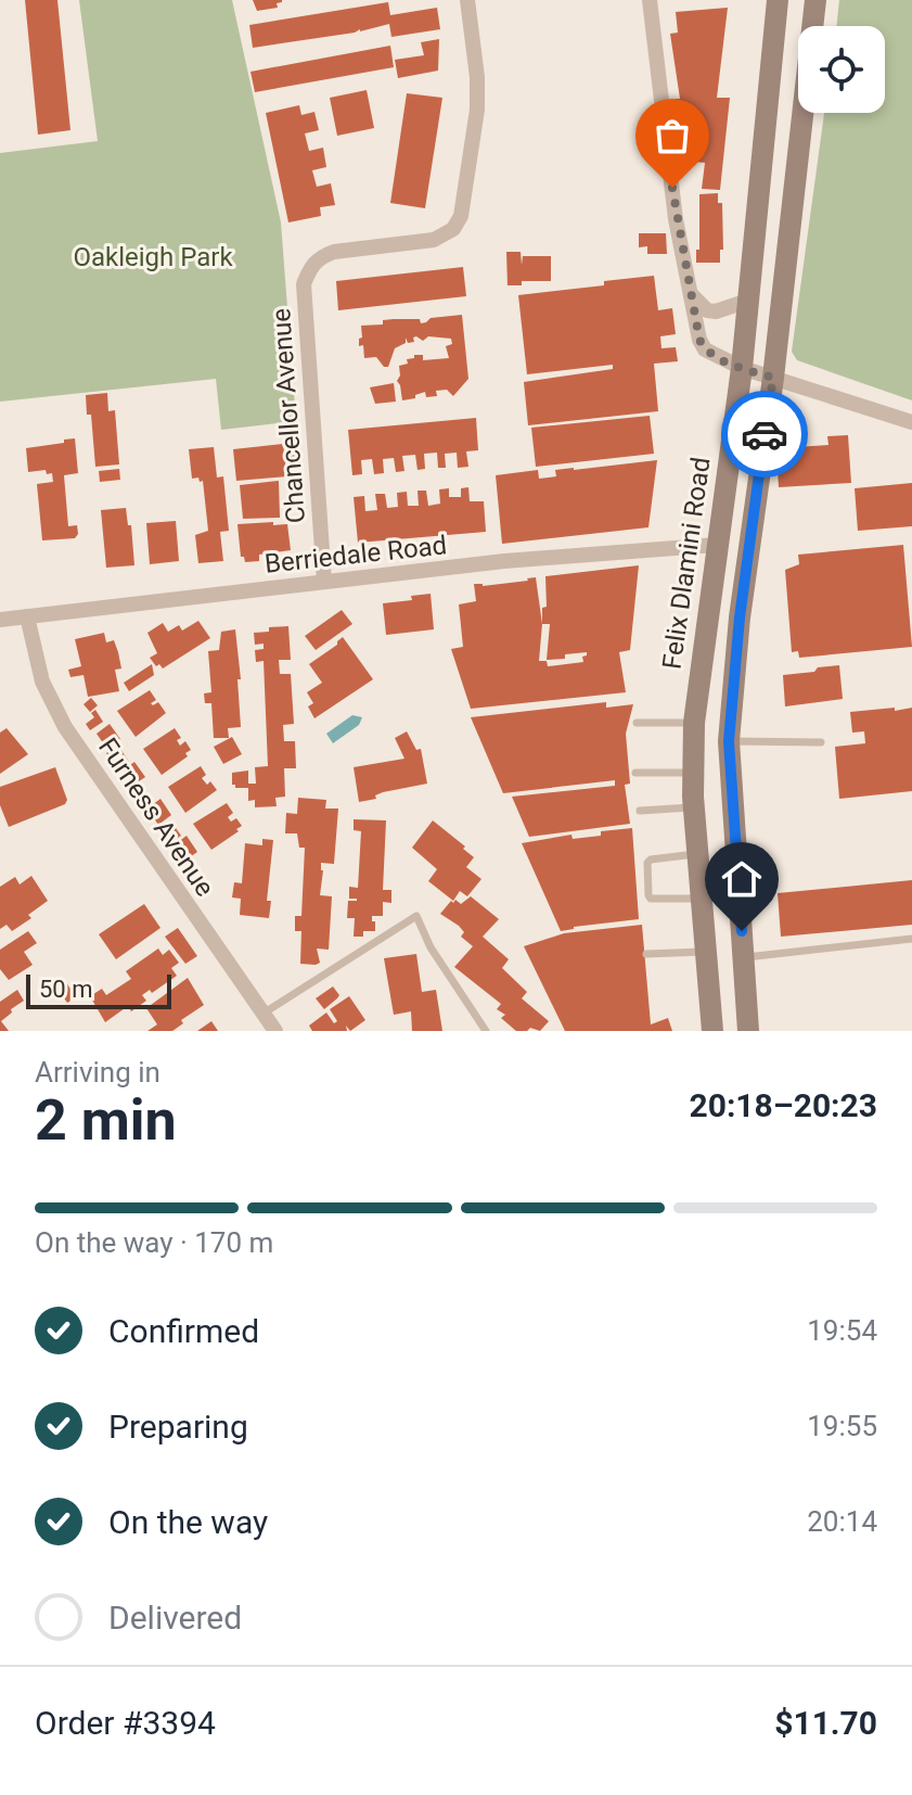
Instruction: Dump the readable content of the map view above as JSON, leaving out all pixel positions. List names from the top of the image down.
{
  "streets": {
    "main road": ["Felix Dlamini Road"],
    "street": ["Chancellor Avenue", "Berriedale Road", "Furness Avenue"]
  },
  "crossings": [
    ["Chancellor Avenue", "Berriedale Road"],
    ["Berriedale Road", "Felix Dlamini Road"],
    ["Berriedale Road", "Furness Avenue"]
  ],
  "parks": ["Oakleigh Park"],
  "scale_bar": "50 m",
  "page": {
    "scale": "50 m",
    "heading": ["2 min", "Arriving in", "20:18–20:23"],
    "panel": ["Order #3394", "$11.70"],
    "bar": "On the way · 170 m",
    "list": [
      ["Confirmed", "19:54"],
      ["Preparing", "19:55"],
      ["On the way", "20:14"],
      "Delivered"
    ]
  }
}
